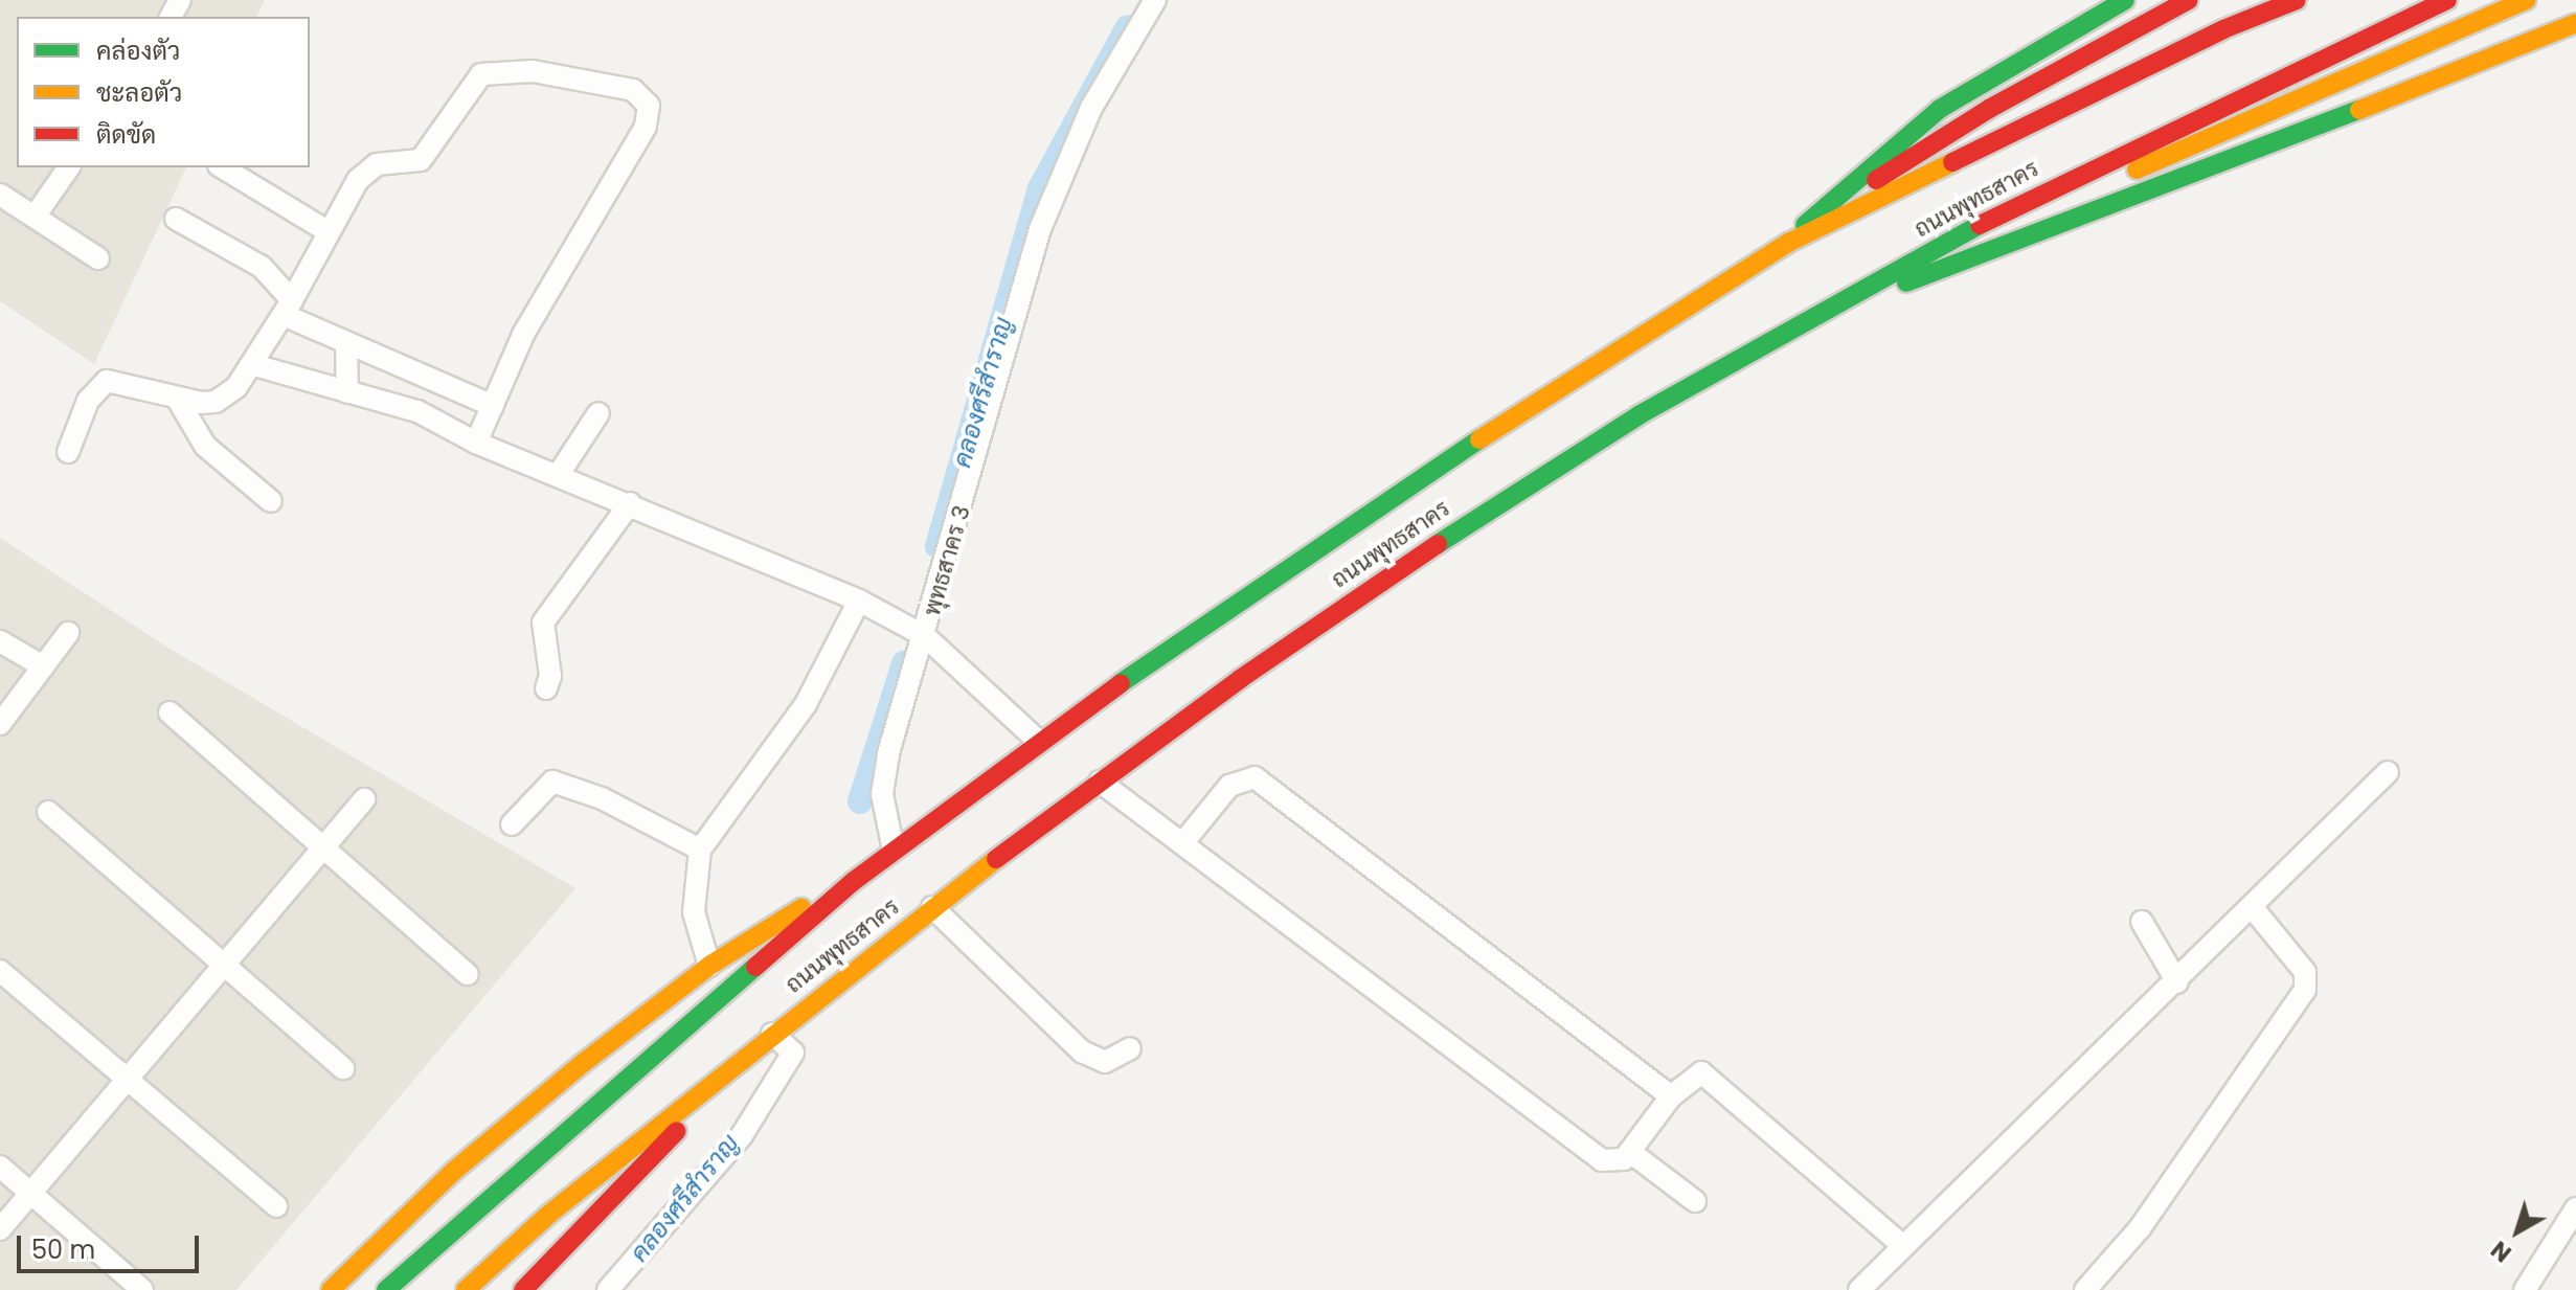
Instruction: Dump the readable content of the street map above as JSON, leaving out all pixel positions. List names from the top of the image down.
{
  "streets": {
    "main road": ["ถนนพุทธสาคร"],
    "street": ["พุทธสาคร 3"]
  },
  "crossings": [
    ["ถนนพุทธสาคร", "พุทธสาคร 3"]
  ],
  "water": ["คลองศรีสำราญ"],
  "legend": ["คล่องตัว", "ชะลอตัว", "ติดขัด"],
  "scale_bar": "50 m",
  "north": "bottom left"
}
